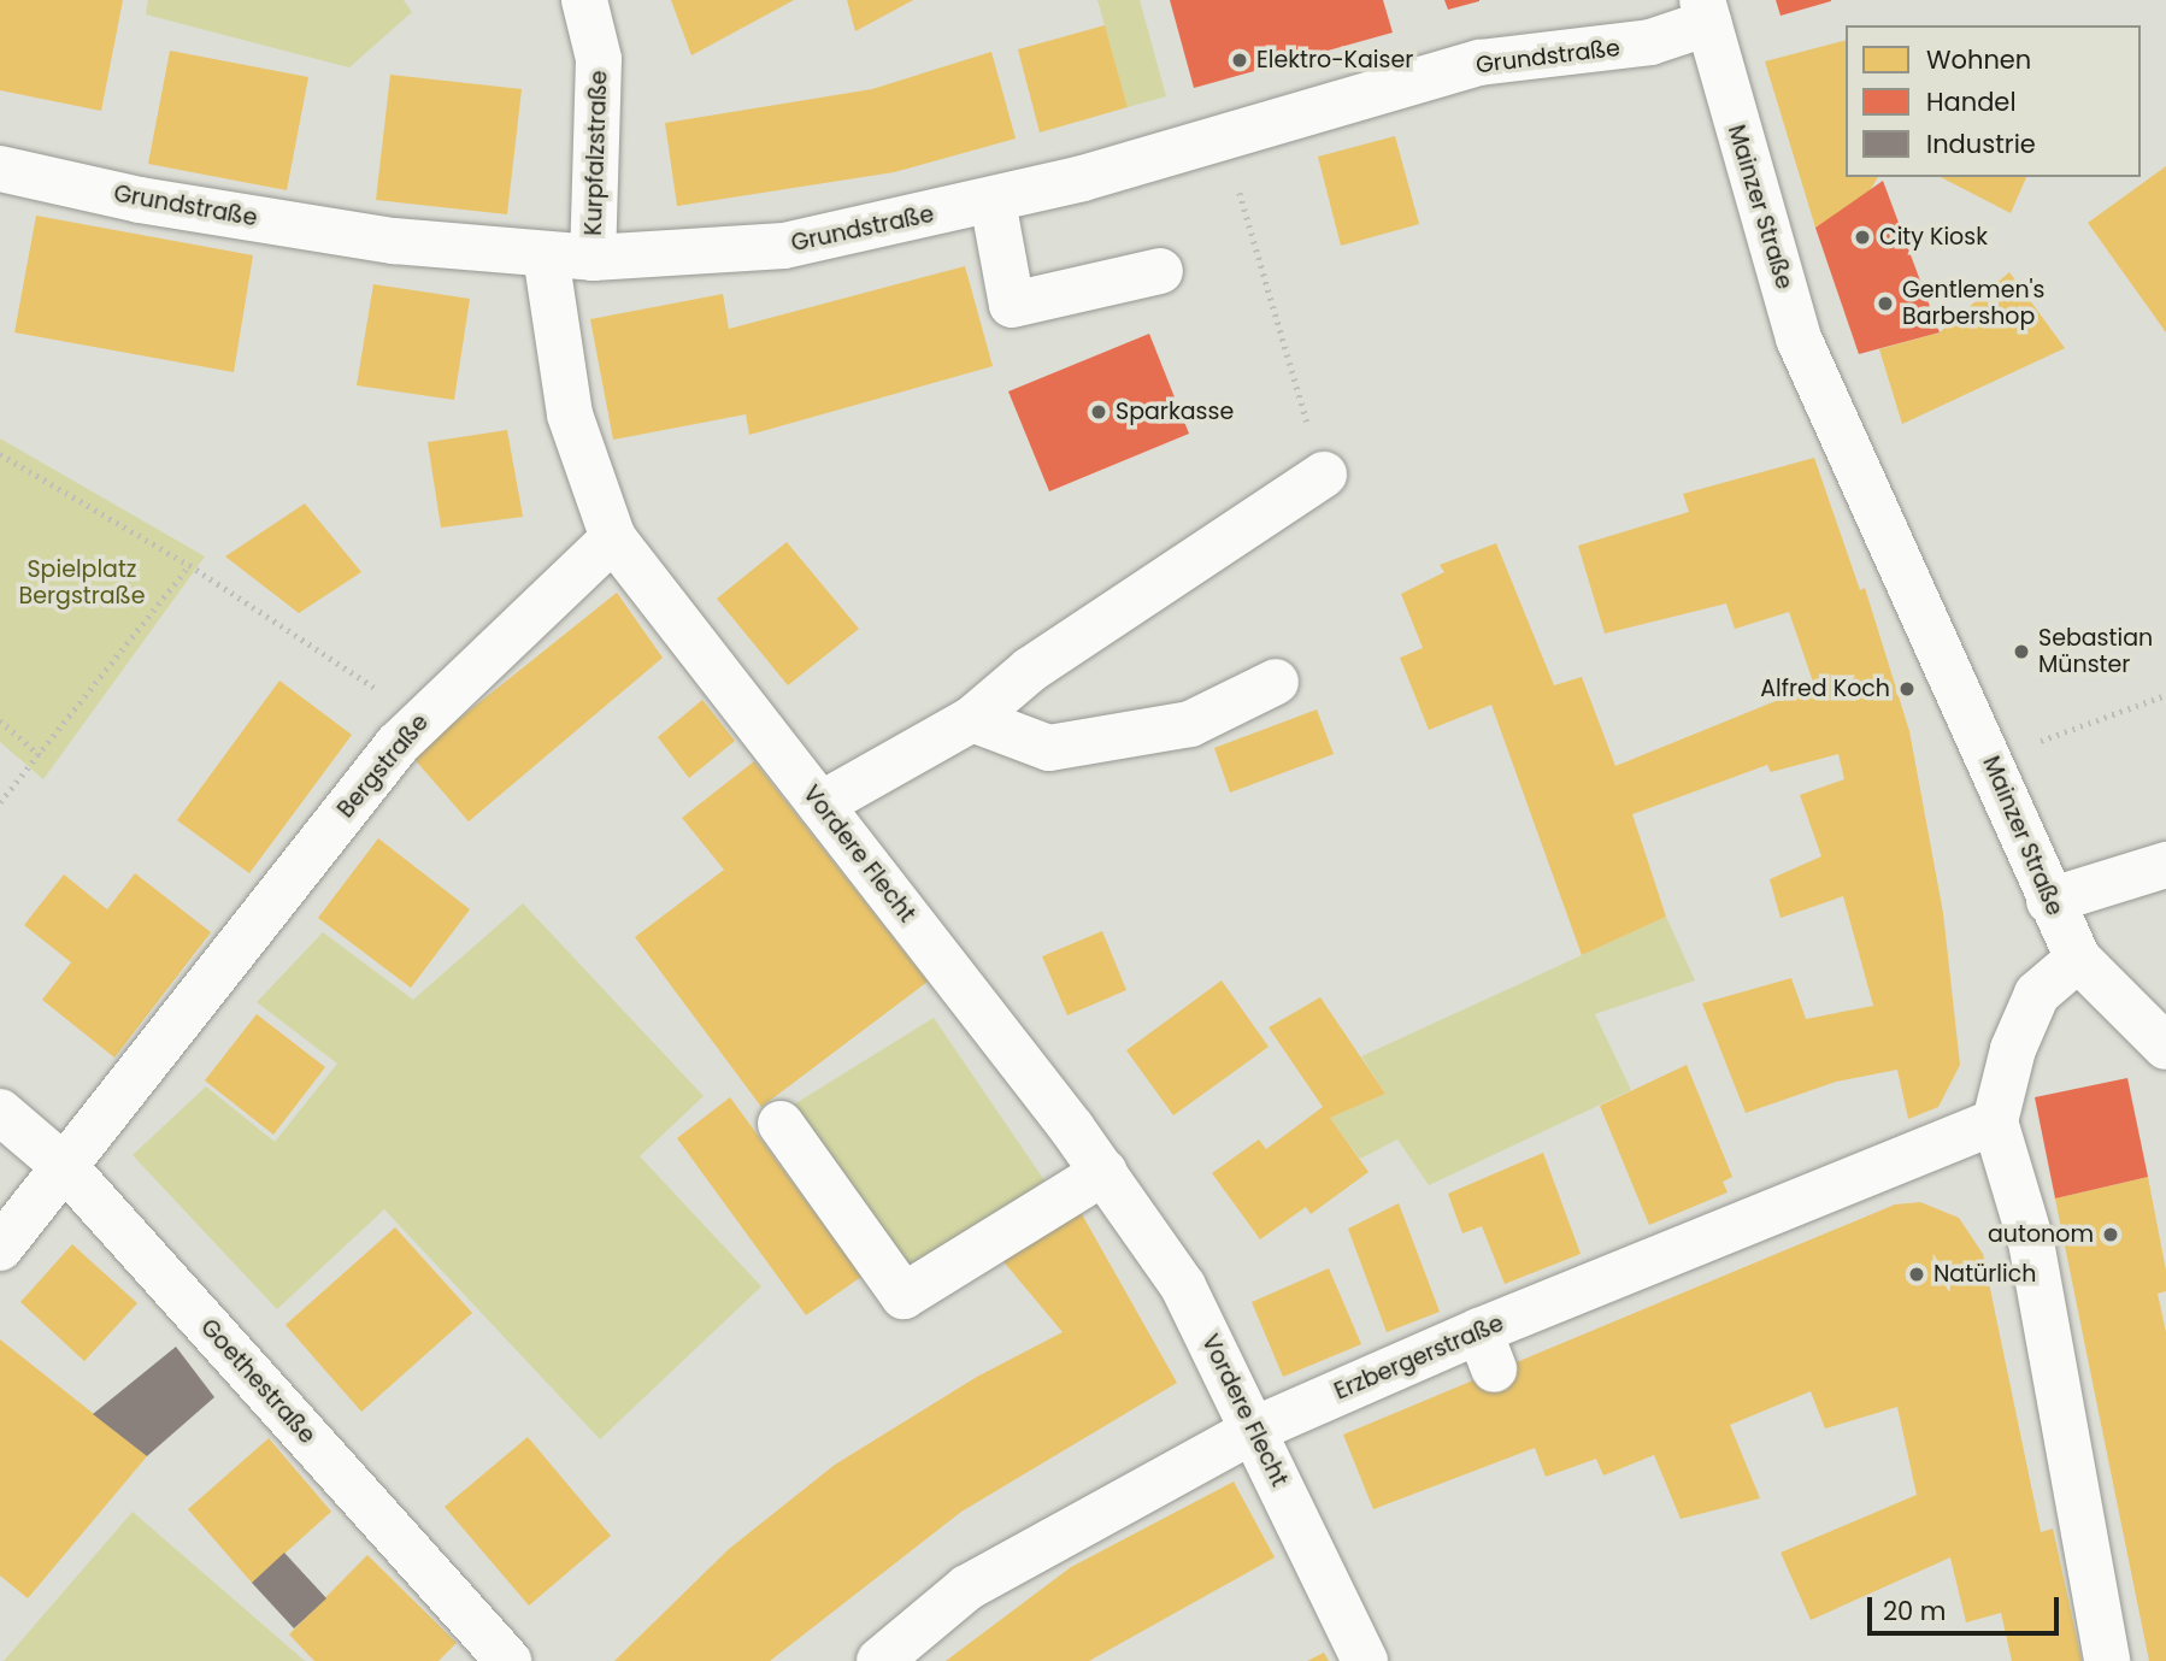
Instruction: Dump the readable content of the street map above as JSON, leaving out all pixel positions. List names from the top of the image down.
{
  "streets": {
    "street": [
      "Grundstraße",
      "Kurpfalzstraße",
      "Mainzer Straße",
      "Bergstraße",
      "Vordere Flecht",
      "Erzbergerstraße",
      "Goethestraße"
    ]
  },
  "crossings": [
    ["Grundstraße", "Kurpfalzstraße"],
    ["Grundstraße", "Mainzer Straße"],
    ["Bergstraße", "Vordere Flecht"],
    ["Bergstraße", "Goethestraße"],
    ["Vordere Flecht", "Erzbergerstraße"]
  ],
  "parks": ["Spielplatz Bergstraße"],
  "places": [
    "Elektro-Kaiser",
    "City Kiosk",
    "Gentlemen's Barbershop",
    "Sparkasse",
    "Sebastian Münster",
    "Alfred Koch",
    "autonom",
    "Natürlich"
  ],
  "legend": ["Wohnen", "Handel", "Industrie"],
  "scale_bar": "20 m"
}
